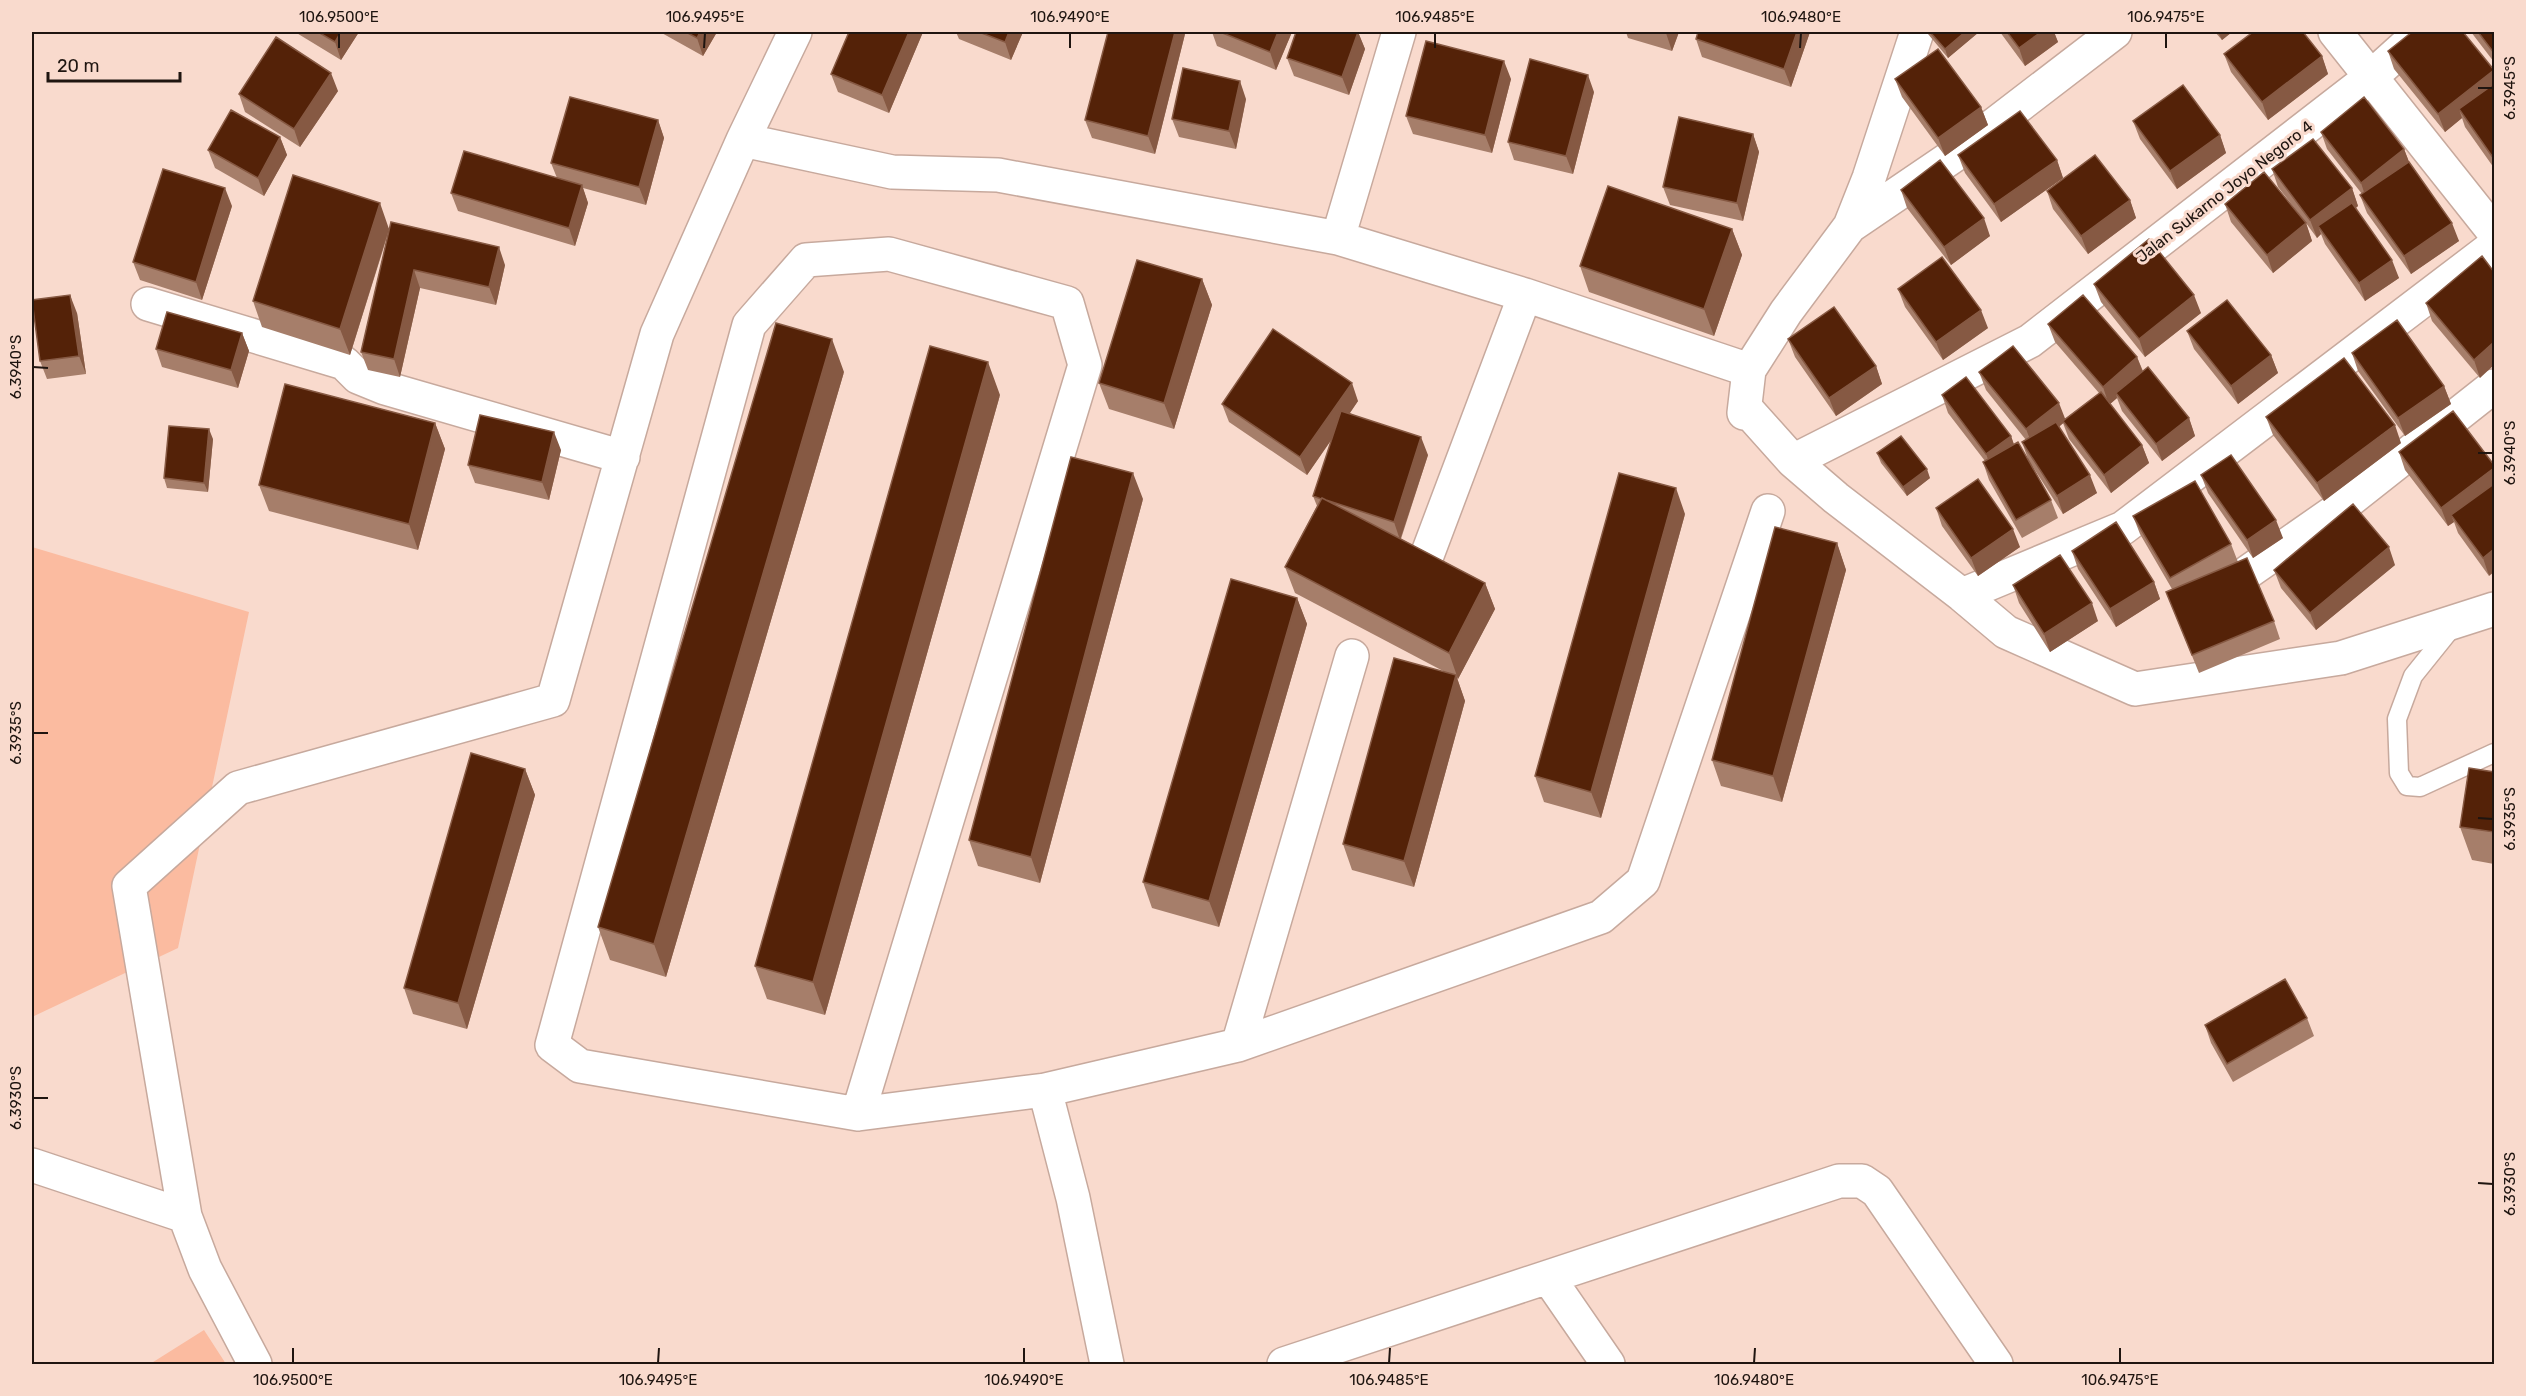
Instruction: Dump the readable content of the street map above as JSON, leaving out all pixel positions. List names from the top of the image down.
{
  "streets": {
    "street": ["Jalan Sukarno Joyo Negoro 4"]
  },
  "scale_bar": "20 m",
  "coordinates": [
    "106.9500°E",
    "106.9495°E",
    "106.9490°E",
    "106.9485°E",
    "106.9480°E",
    "106.9475°E",
    "6.3945°S",
    "6.3940°S",
    "6.3935°S",
    "6.3930°S"
  ]
}
